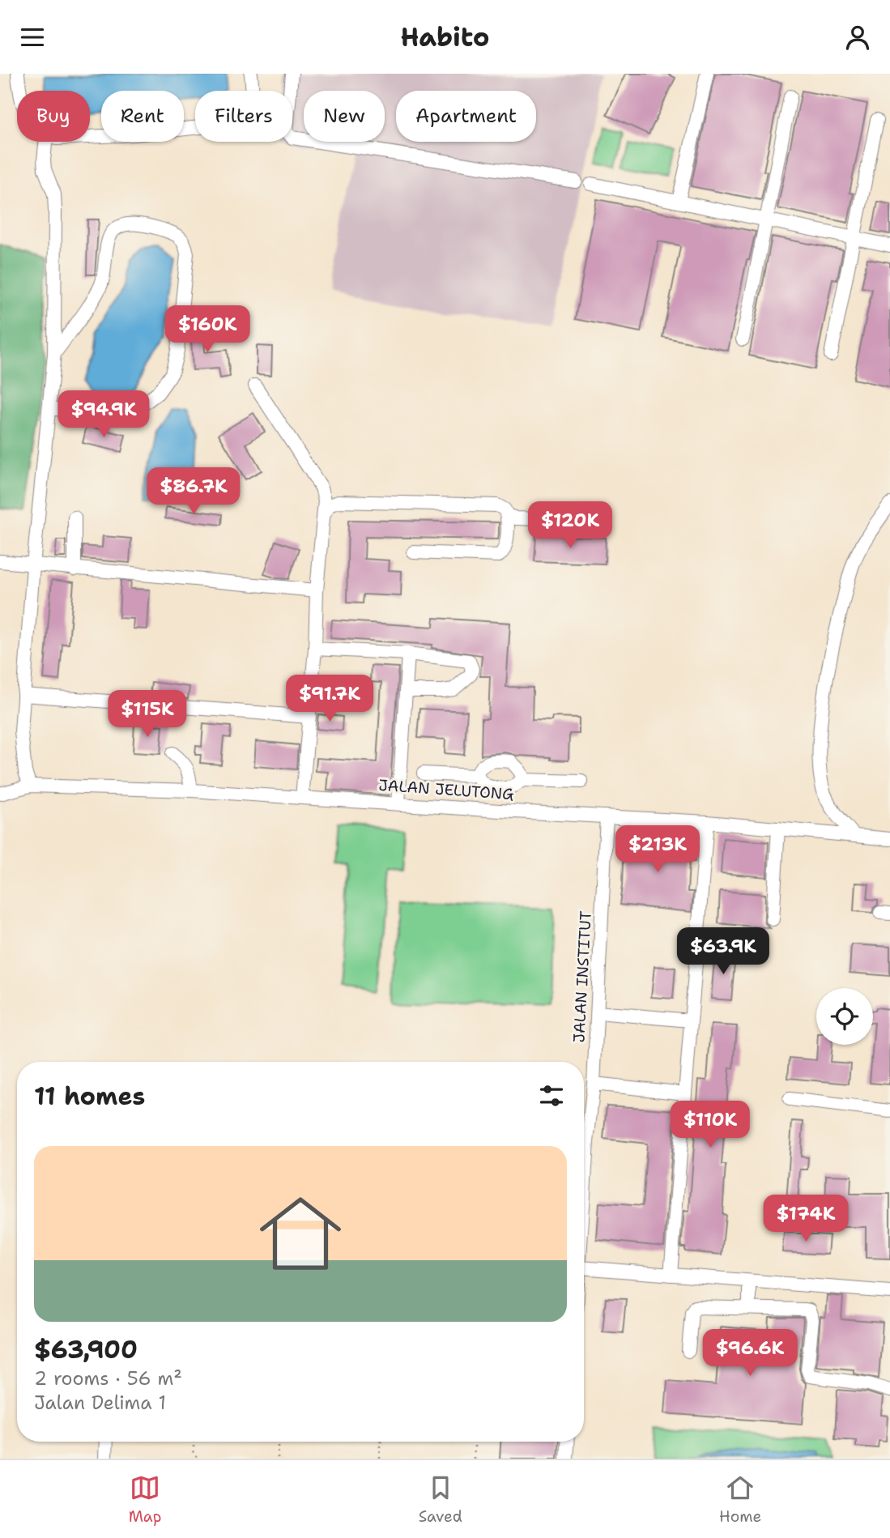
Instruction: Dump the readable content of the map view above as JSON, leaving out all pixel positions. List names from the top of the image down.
{
  "streets": {
    "street": ["JALAN JELUTONG", "JALAN INSTITUT"]
  },
  "crossings": [
    ["JALAN JELUTONG", "JALAN INSTITUT"]
  ],
  "page": {
    "header": "Habito",
    "chip": [
      "Buy",
      "Rent",
      "Filters",
      "New",
      "Apartment"
    ],
    "price": [
      "$160K",
      "$94.9K",
      "$86.7K",
      "$120K",
      "$91.7K",
      "$115K",
      "$213K",
      "$63.9K",
      "$110K",
      "$174K",
      "$96.6K"
    ],
    "heading": "11 homes",
    "list": [
      {
        "name": "$63,900",
        "note": "2 rooms · 56 m² · Jalan Delima 1"
      }
    ],
    "tabs": ["Map", "Saved", "Home"]
  }
}
